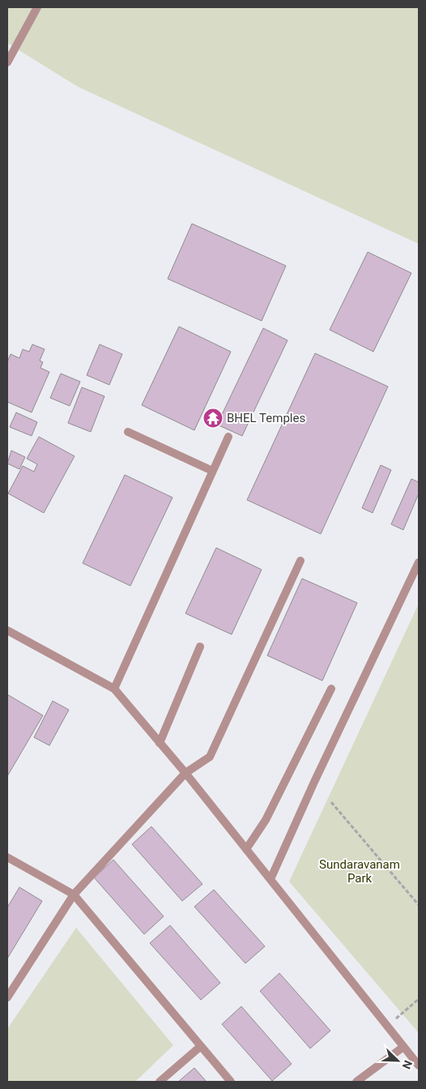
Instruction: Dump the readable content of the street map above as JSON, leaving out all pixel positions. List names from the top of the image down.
{
  "parks": ["Sundaravanam Park"],
  "places": {
    "temple": ["BHEL Temples"]
  },
  "north": "bottom right"
}
